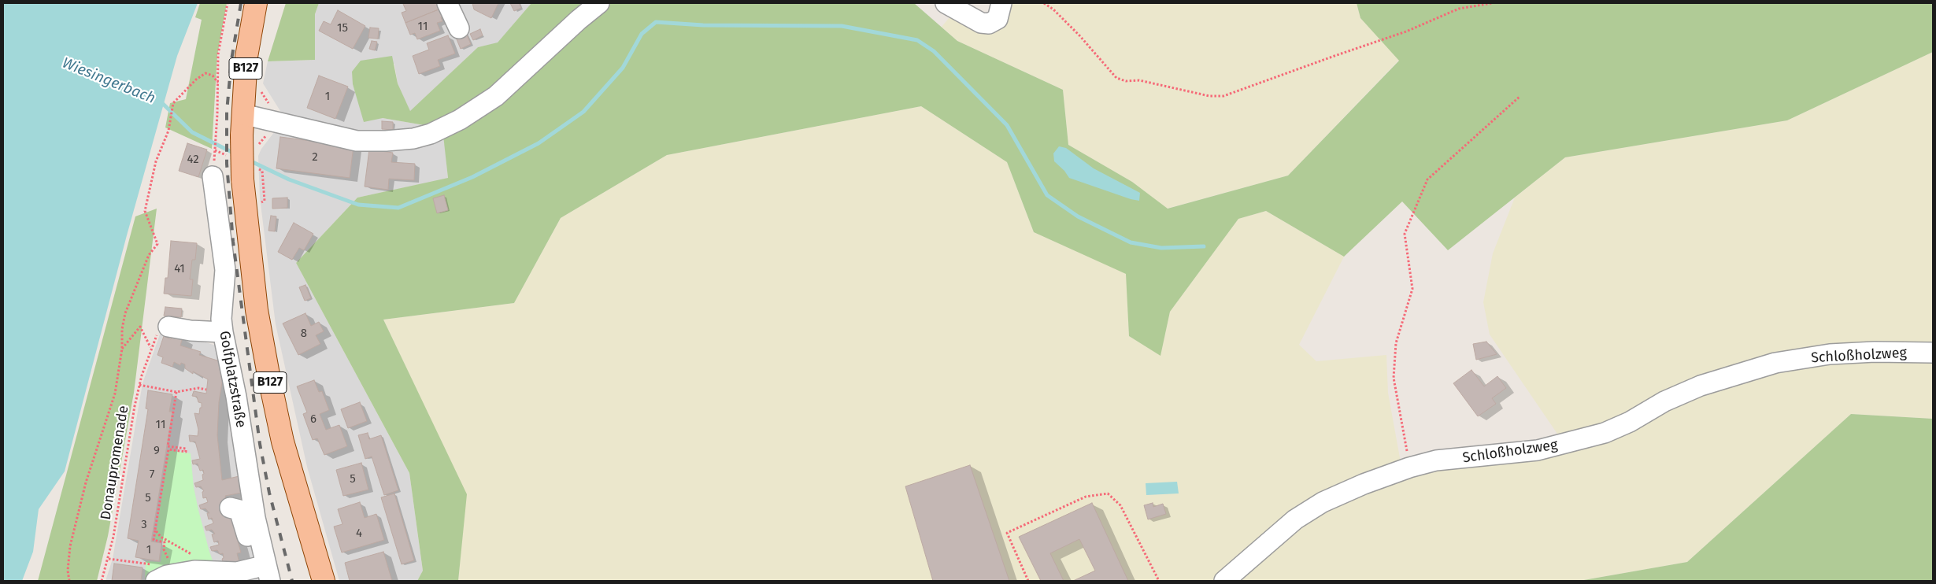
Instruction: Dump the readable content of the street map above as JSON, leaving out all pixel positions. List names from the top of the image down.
{
  "streets": {
    "main road": ["B127"],
    "street": ["Schloßholzweg", "Golfplatzstraße"],
    "path": ["Donaupromenade"]
  },
  "water": ["Wiesingerbach"],
  "house_numbers": [
    "11",
    "15",
    "1",
    "2",
    "42",
    "41",
    "8",
    "6",
    "11",
    "9",
    "7",
    "5",
    "5",
    "3",
    "4",
    "1"
  ]
}
